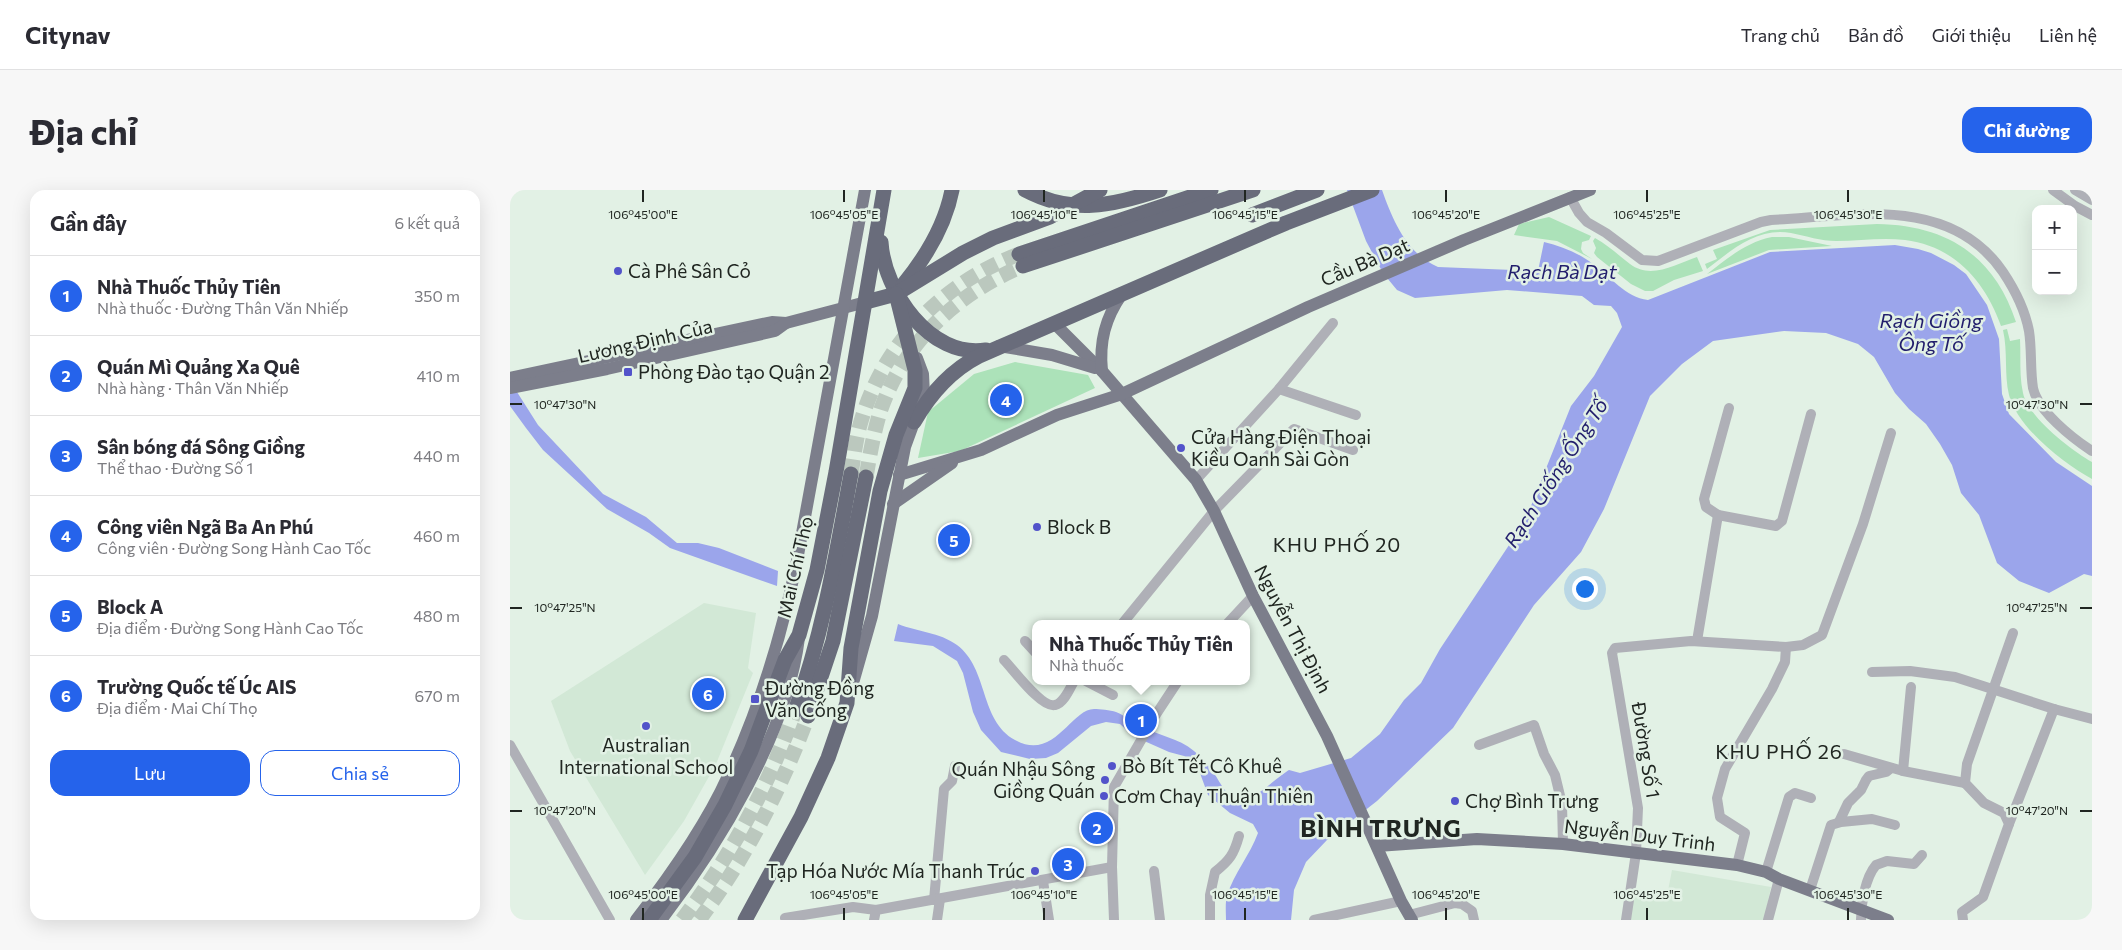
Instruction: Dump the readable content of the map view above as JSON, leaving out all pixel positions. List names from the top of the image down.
{
  "streets": {
    "highway": ["Mai Chí Thọ"],
    "main road": [
      "Cầu Bà Dạt",
      "Lương Định Của",
      "Nguyễn Thị Định",
      "Nguyễn Duy Trinh"
    ],
    "street": ["Đường Số 1"]
  },
  "crossings": [
    ["Cầu Bà Dạt", "Nguyễn Thị Định"],
    ["Lương Định Của", "Mai Chí Thọ"],
    ["Nguyễn Thị Định", "Nguyễn Duy Trinh"],
    ["Đường Số 1", "Nguyễn Duy Trinh"]
  ],
  "districts": ["KHU PHỐ 20", "KHU PHỐ 26", "BÌNH TRƯNG"],
  "water": ["Rạch Bà Dạt", "Rạch Giồng Ông Tố", "Rạch Giống Ống Tố"],
  "places": {
    "other": [
      "Cà Phê Sân Cỏ",
      "Cửa Hàng Điện Thoại Kiều Oanh Sài Gòn",
      "Block B",
      "Australian International School",
      "Bò Bít Tết Cô Khuê",
      "Quán Nhậu Sông Giồng Quán",
      "Cơm Chay Thuận Thiên",
      "Chợ Bình Trưng",
      "Tạp Hóa Nước Mía Thanh Trúc"
    ],
    "transit": ["Phòng Đào tạo Quận 2", "Đường Đồng Văn Cống"]
  },
  "page": {
    "header": "Citynav",
    "nav": [
      "Trang chủ",
      "Bản đồ",
      "Giới thiệu",
      "Liên hệ"
    ],
    "buttons": [
      "Chỉ đường",
      ["Lưu", "Chia sẻ"]
    ],
    "title": "Địa chỉ",
    "heading": ["Gần đây", "6 kết quả"],
    "map_buttons": ["+", "−"],
    "list": [
      {
        "mark": "1",
        "name": "Nhà Thuốc Thủy Tiên",
        "note": "Nhà thuốc · Đường Thân Văn Nhiếp",
        "value": "350 m"
      },
      {
        "mark": "2",
        "name": "Quán Mì Quảng Xa Quê",
        "note": "Nhà hàng · Thân Văn Nhiếp",
        "value": "410 m"
      },
      {
        "mark": "3",
        "name": "Sân bóng đá Sông Giồng",
        "note": "Thể thao · Đường Số 1",
        "value": "440 m"
      },
      {
        "mark": "4",
        "name": "Công viên Ngã Ba An Phú",
        "note": "Công viên · Đường Song Hành Cao Tốc",
        "value": "460 m"
      },
      {
        "mark": "5",
        "name": "Block A",
        "note": "Địa điểm · Đường Song Hành Cao Tốc",
        "value": "480 m"
      },
      {
        "mark": "6",
        "name": "Trường Quốc tế Úc AIS",
        "note": "Địa điểm · Mai Chí Thọ",
        "value": "670 m"
      }
    ],
    "pins": [
      "4",
      "5",
      "6",
      "1",
      "2",
      "3"
    ],
    "popup": ["Nhà Thuốc Thủy Tiên", "Nhà thuốc"]
  },
  "coordinates": [
    "106°45'00\"E",
    "106°45'05\"E",
    "106°45'10\"E",
    "106°45'15\"E",
    "106°45'20\"E",
    "106°45'25\"E",
    "106°45'30\"E",
    "10°47'30\"N",
    "10°47'25\"N",
    "10°47'20\"N"
  ]
}
